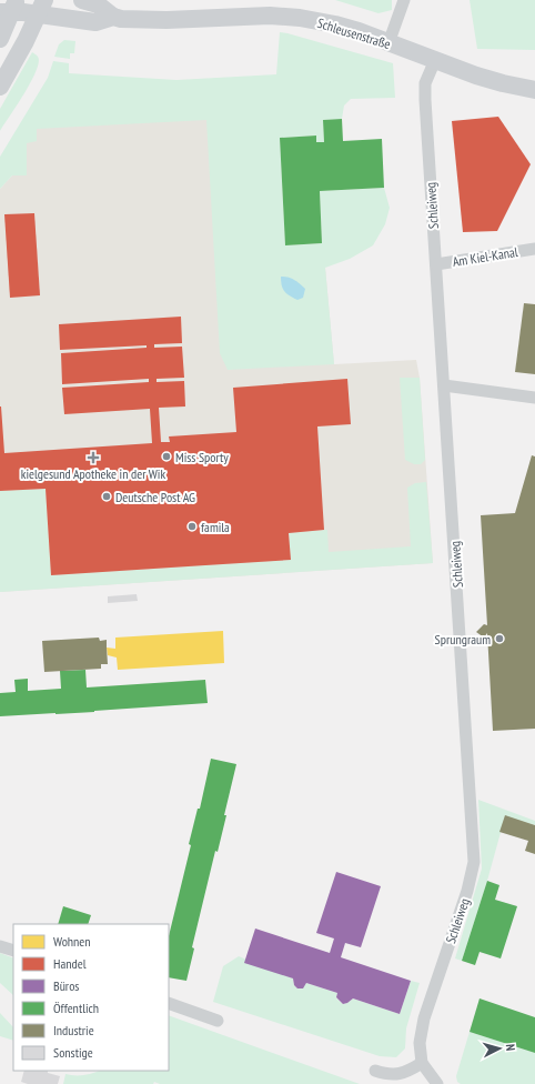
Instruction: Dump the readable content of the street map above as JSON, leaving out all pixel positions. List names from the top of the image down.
{
  "streets": {
    "street": ["Schleusenstraße", "Schleiweg", "Am Kiel-Kanal"]
  },
  "crossings": [
    ["Schleusenstraße", "Schleiweg"],
    ["Schleiweg", "Am Kiel-Kanal"]
  ],
  "places": {
    "other": [
      "Miss Sporty",
      "Deutsche Post AG",
      "famila",
      "Sprungraum"
    ],
    "health": ["kielgesund Apotheke in der Wik"]
  },
  "legend": [
    "Wohnen",
    "Handel",
    "Büros",
    "Öffentlich",
    "Industrie",
    "Sonstige"
  ],
  "north": "right"
}
